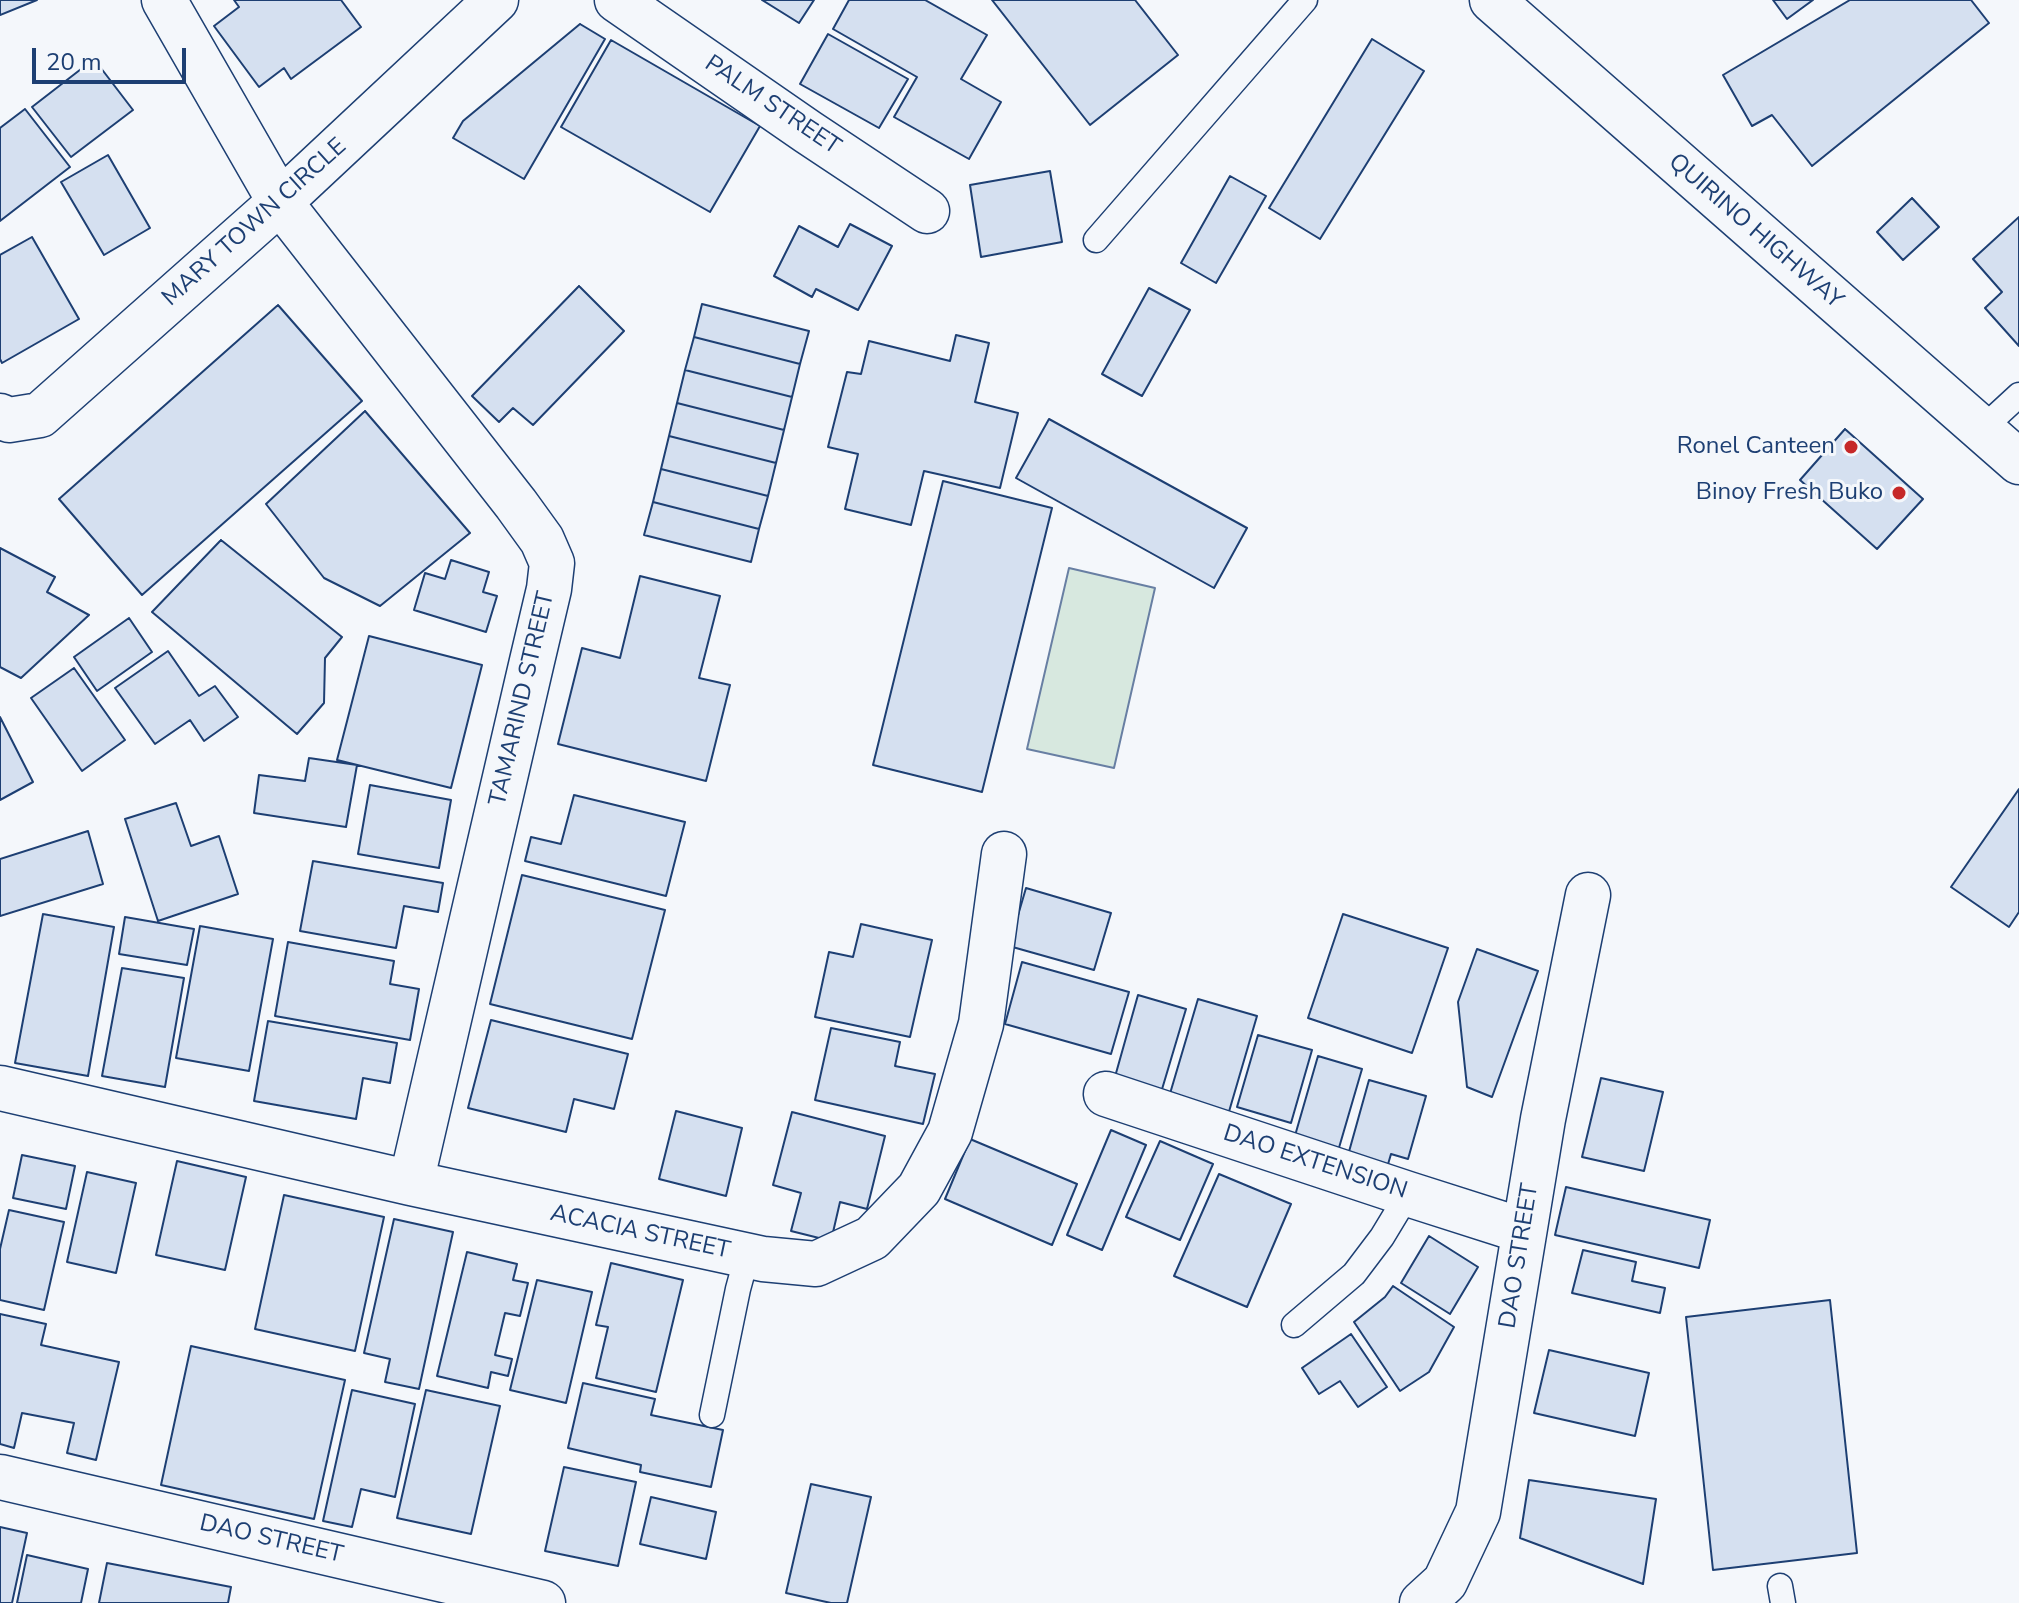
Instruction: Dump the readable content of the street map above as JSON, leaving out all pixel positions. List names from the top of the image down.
{
  "streets": {
    "street": [
      "PALM STREET",
      "MARY TOWN CIRCLE",
      "QUIRINO HIGHWAY",
      "TAMARIND STREET",
      "DAO EXTENSION",
      "ACACIA STREET",
      "DAO STREET"
    ]
  },
  "crossings": [
    ["MARY TOWN CIRCLE", "TAMARIND STREET"],
    ["TAMARIND STREET", "ACACIA STREET"],
    ["DAO EXTENSION", "DAO STREET"]
  ],
  "places": ["Ronel Canteen", "Binoy Fresh Buko"],
  "scale_bar": "20 m"
}
